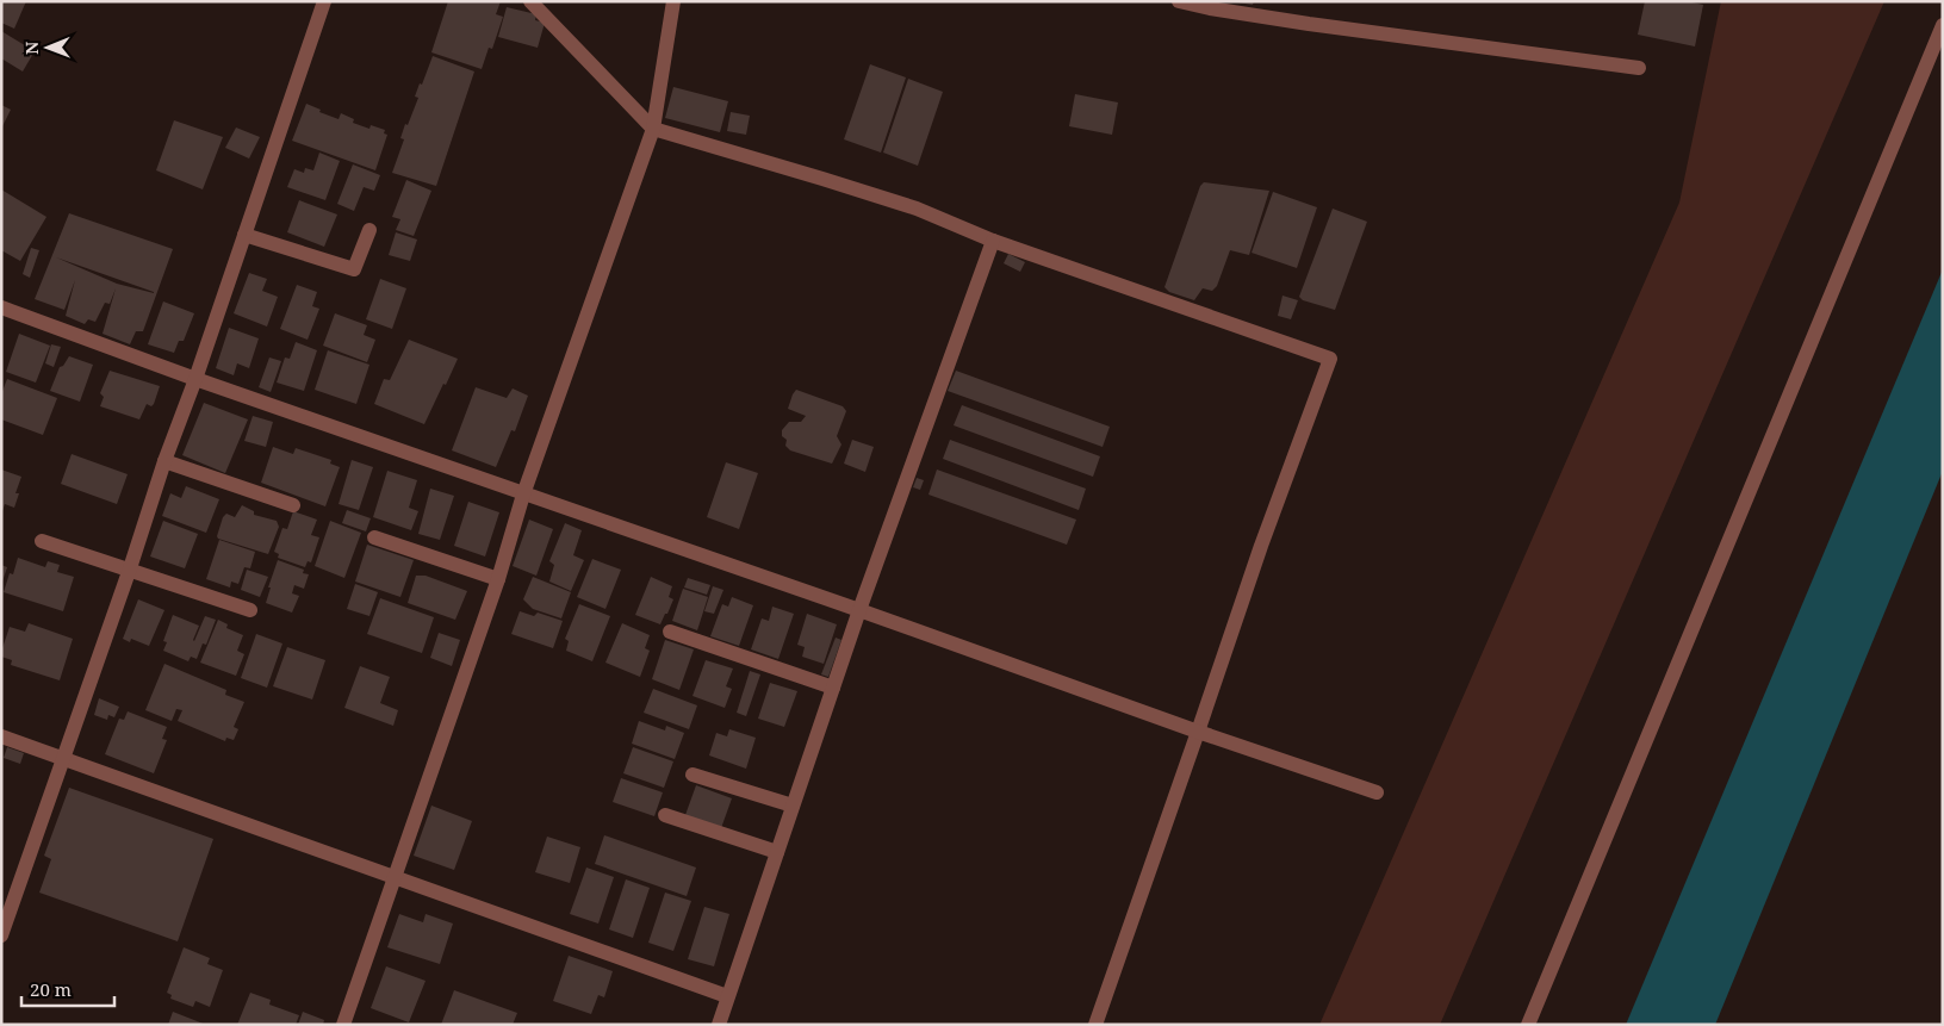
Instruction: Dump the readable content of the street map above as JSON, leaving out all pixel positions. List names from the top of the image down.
{
  "scale_bar": "20 m",
  "north": "left"
}
